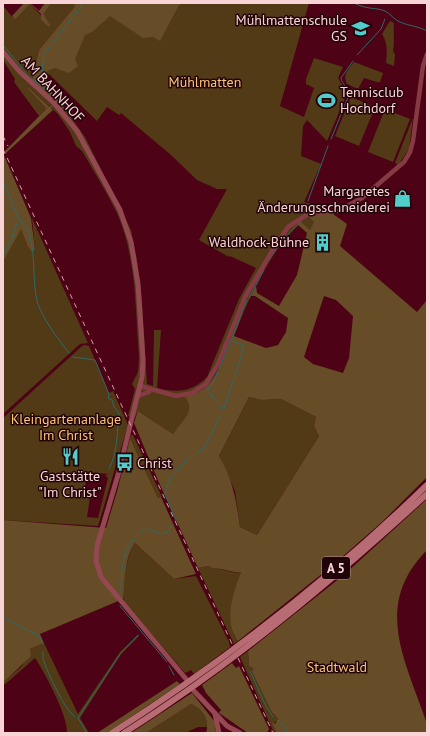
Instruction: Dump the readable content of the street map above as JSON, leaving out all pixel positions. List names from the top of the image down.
{
  "streets": {
    "highway": ["A 5"],
    "main road": ["AM BAHNHOF"]
  },
  "parks": ["Mühlmatten", "Kleingartenanlage Im Christ", "Stadtwald"],
  "places": {
    "school or university": ["Mühlmattenschule GS"],
    "sports": ["Tennisclub Hochdorf"],
    "shop": ["Margaretes Änderungsschneiderei"],
    "building": ["Waldhock-Bühne"],
    "restaurant": ["Gaststätte \"Im Christ\""],
    "bus stop": ["Christ"]
  }
}
